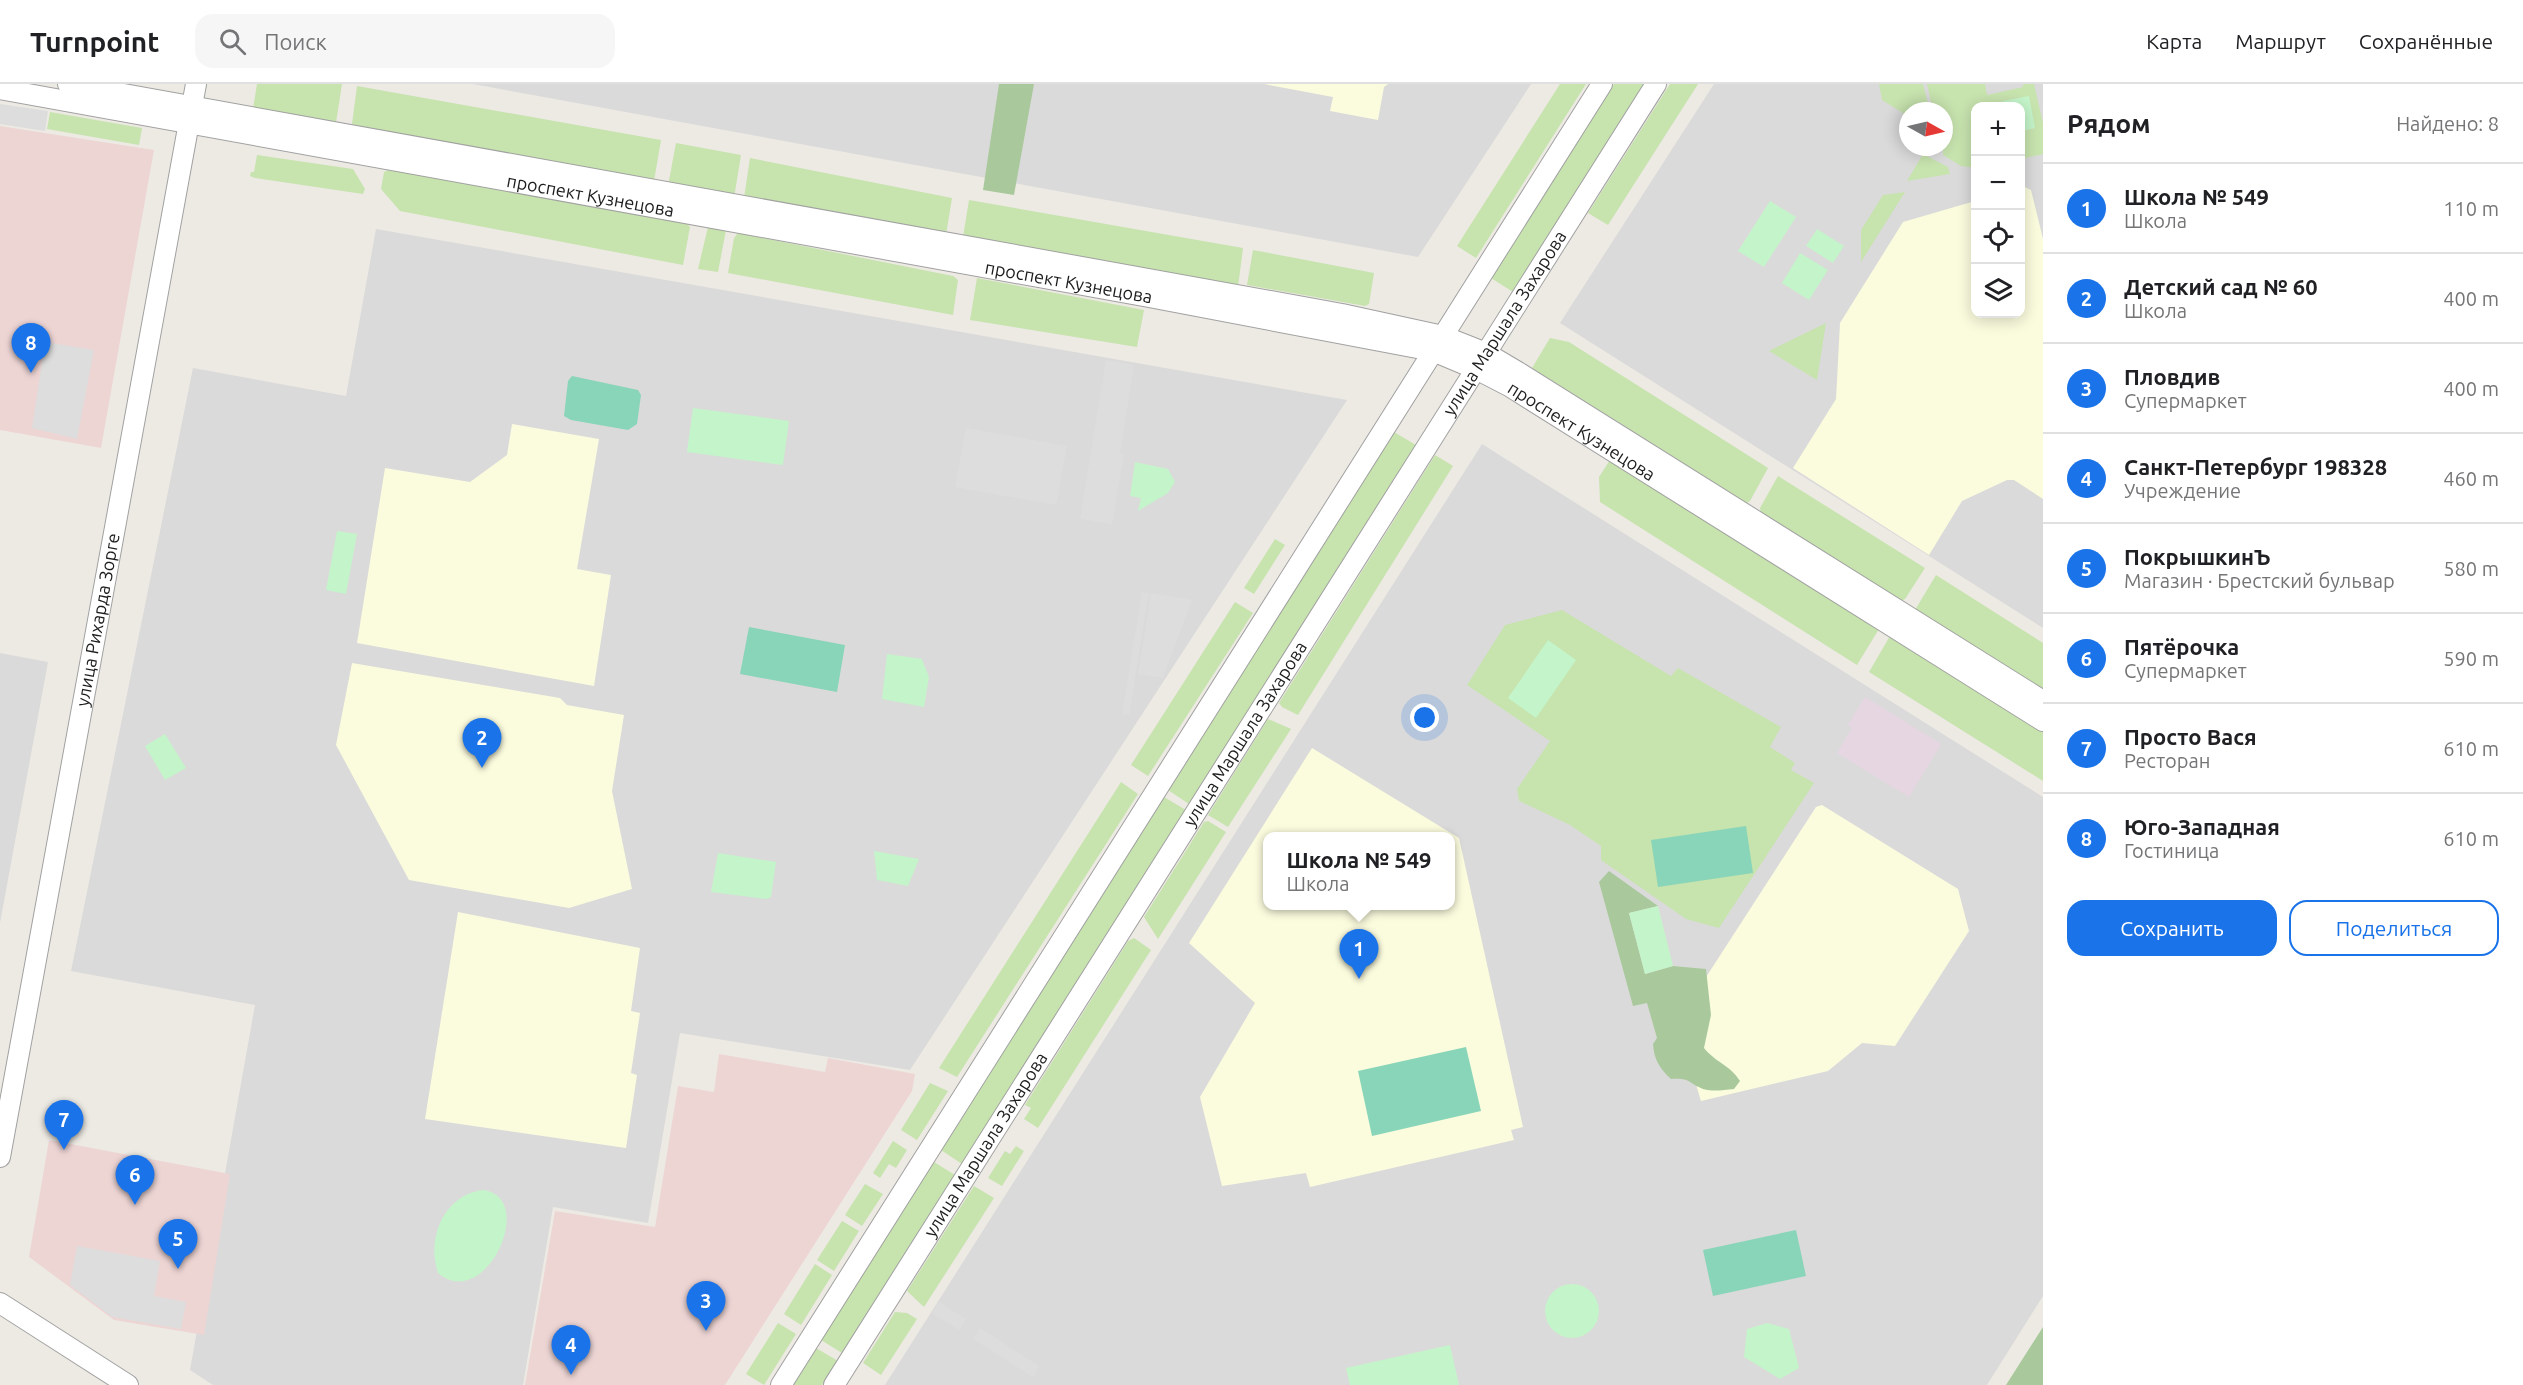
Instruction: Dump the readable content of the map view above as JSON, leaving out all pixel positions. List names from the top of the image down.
{
  "streets": {
    "street": ["проспект Кузнецова", "улица Маршала Захарова", "улица Рихарда Зорге"]
  },
  "crossings": [
    ["проспект Кузнецова", "улица Маршала Захарова"],
    ["проспект Кузнецова", "улица Рихарда Зорге"]
  ],
  "north": "right",
  "page": {
    "header": "Turnpoint",
    "search": "Поиск",
    "nav": ["Карта", "Маршрут", "Сохранённые"],
    "heading": ["Рядом", "Найдено: 8"],
    "map_buttons": ["+", "−"],
    "list": [
      {
        "mark": "1",
        "name": "Школа № 549",
        "note": "Школа",
        "value": "110 m"
      },
      {
        "mark": "2",
        "name": "Детский сад № 60",
        "note": "Школа",
        "value": "400 m"
      },
      {
        "mark": "3",
        "name": "Пловдив",
        "note": "Супермаркет",
        "value": "400 m"
      },
      {
        "mark": "4",
        "name": "Санкт-Петербург 198328",
        "note": "Учреждение",
        "value": "460 m"
      },
      {
        "mark": "5",
        "name": "ПокрышкинЪ",
        "note": "Магазин · Брестский бульвар",
        "value": "580 m"
      },
      {
        "mark": "6",
        "name": "Пятёрочка",
        "note": "Супермаркет",
        "value": "590 m"
      },
      {
        "mark": "7",
        "name": "Просто Вася",
        "note": "Ресторан",
        "value": "610 m"
      },
      {
        "mark": "8",
        "name": "Юго-Западная",
        "note": "Гостиница",
        "value": "610 m"
      }
    ],
    "pins": [
      "8",
      "2",
      "1",
      "7",
      "6",
      "5",
      "3",
      "4"
    ],
    "popup": ["Школа № 549", "Школа"],
    "buttons": ["Сохранить", "Поделиться"]
  }
}
